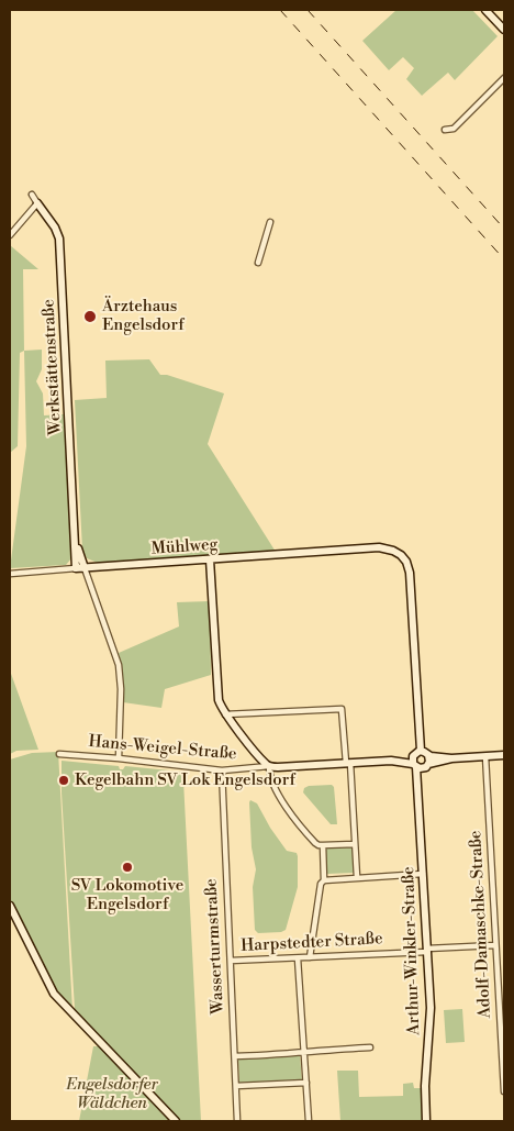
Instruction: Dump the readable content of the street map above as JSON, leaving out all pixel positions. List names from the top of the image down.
{
  "streets": {
    "street": [
      "Werkstättenstraße",
      "Mühlweg",
      "Hans-Weigel-Straße",
      "Adolf-Damaschke-Straße",
      "Harpstedter Straße",
      "Wasserturmstraße",
      "Arthur-Winkler-Straße"
    ]
  },
  "crossings": [
    ["Werkstättenstraße", "Mühlweg"],
    ["Werkstättenstraße", "Hans-Weigel-Straße"],
    ["Mühlweg", "Hans-Weigel-Straße"],
    ["Hans-Weigel-Straße", "Adolf-Damaschke-Straße"],
    ["Hans-Weigel-Straße", "Wasserturmstraße"],
    ["Hans-Weigel-Straße", "Arthur-Winkler-Straße"],
    ["Adolf-Damaschke-Straße", "Harpstedter Straße"],
    ["Harpstedter Straße", "Wasserturmstraße"],
    ["Harpstedter Straße", "Arthur-Winkler-Straße"]
  ],
  "parks": ["Engelsdorfer Wäldchen"],
  "places": ["Ärztehaus Engelsdorf", "Kegelbahn SV Lok Engelsdorf", "SV Lokomotive Engelsdorf"]
}
